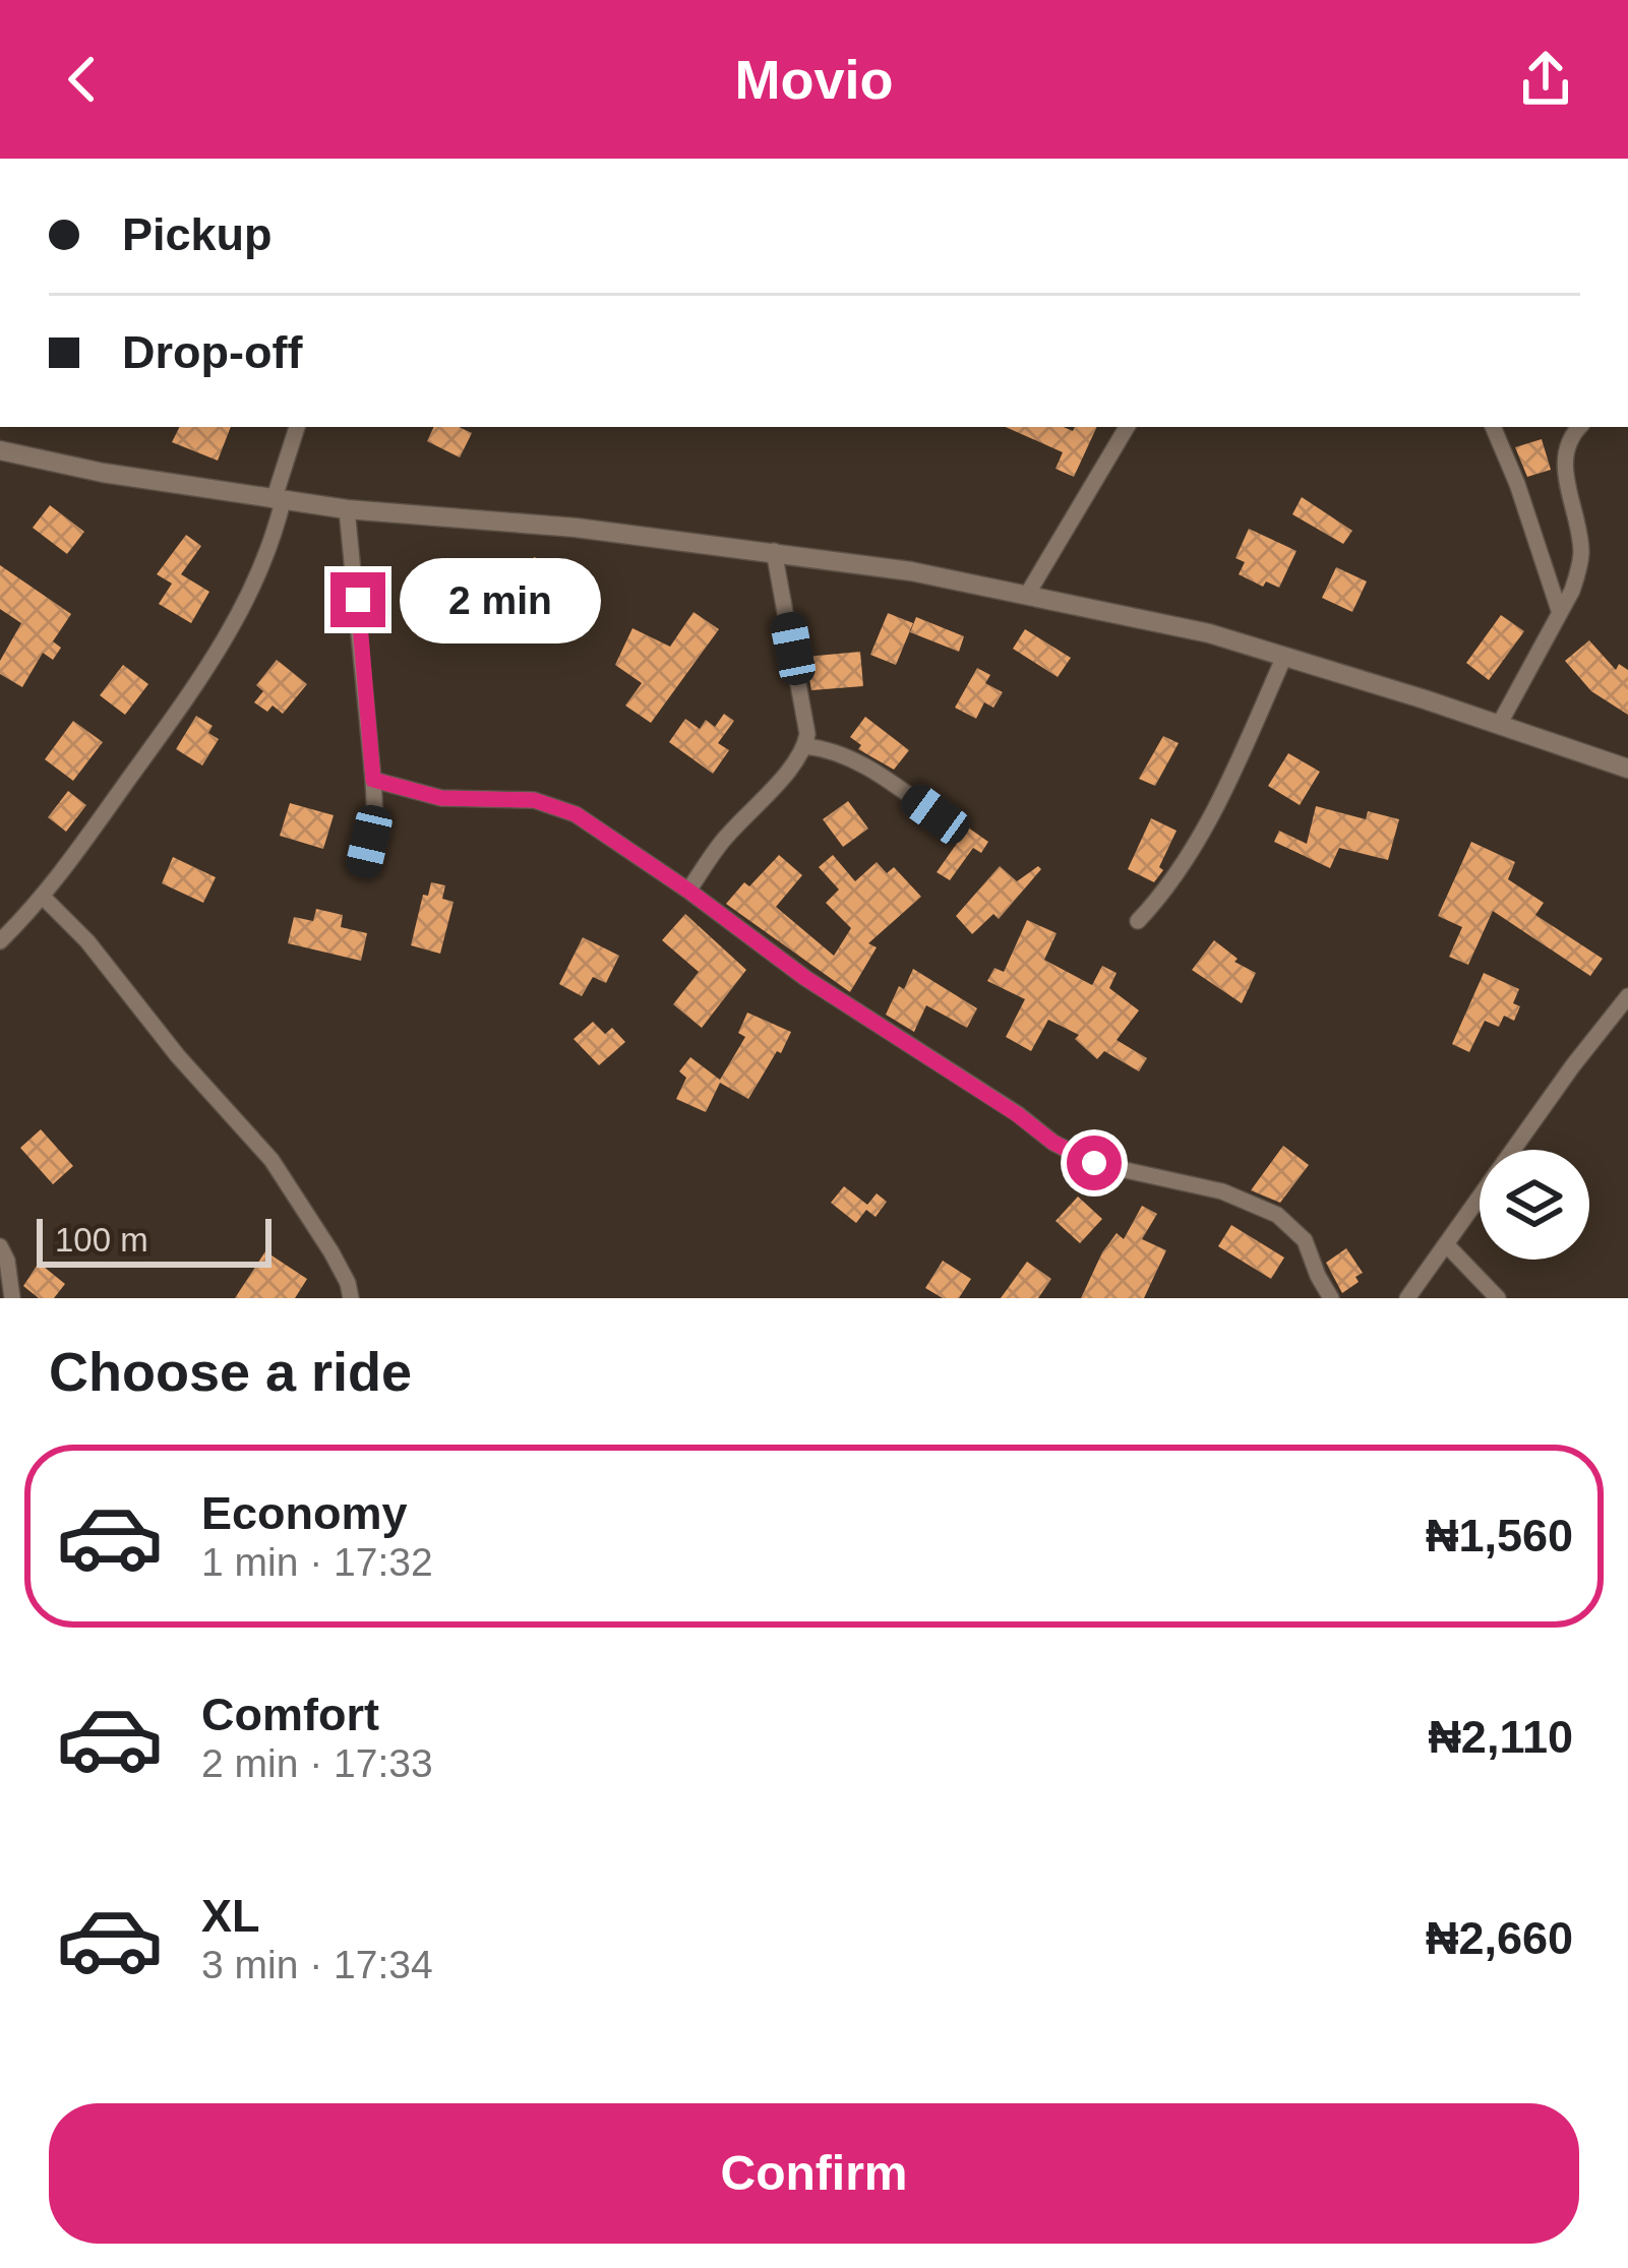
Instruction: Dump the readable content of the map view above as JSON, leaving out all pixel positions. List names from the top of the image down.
{
  "scale_bar": "100 m",
  "page": {
    "header": "Movio",
    "banner": ["Pickup", "Drop-off"],
    "bubble": "2 min",
    "scale": "100 m",
    "heading": "Choose a ride",
    "list": [
      {
        "name": "Economy",
        "note": "1 min · 17:32",
        "value": "₦1,560"
      },
      {
        "name": "Comfort",
        "note": "2 min · 17:33",
        "value": "₦2,110"
      },
      {
        "name": "XL",
        "note": "3 min · 17:34",
        "value": "₦2,660"
      }
    ],
    "buttons": "Confirm"
  }
}
